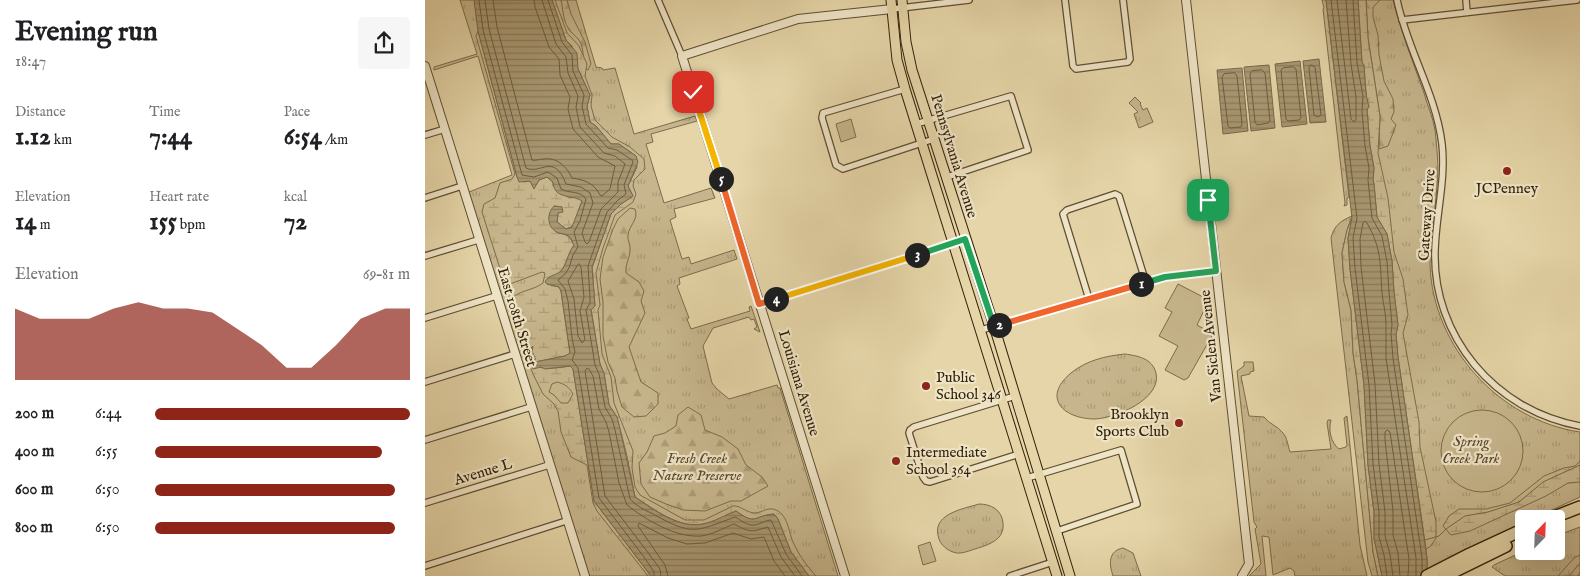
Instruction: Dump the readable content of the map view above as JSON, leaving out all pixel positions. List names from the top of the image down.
{
  "streets": {
    "main road": ["Pennsylvania Avenue"],
    "street": [
      "Gateway Drive",
      "East 108th Street",
      "Van Siclen Avenue",
      "Louisiana Avenue",
      "Avenue L"
    ]
  },
  "crossings": [
    ["East 108th Street", "Avenue L"]
  ],
  "parks": ["Spring Creek Park", "Fresh Creek Nature Preserve"],
  "places": [
    "JCPenney",
    "Public School 346",
    "Brooklyn Sports Club",
    "Intermediate School 364"
  ],
  "north": "top right",
  "page": {
    "heading": ["Evening run", "18:47"],
    "stats": [
      ["Distance", "1.12 km"],
      ["Time", "7:44"],
      ["Pace", "6:54 /km"],
      ["Elevation", "14 m"],
      ["Heart rate", "155 bpm"],
      ["kcal", "72"]
    ],
    "pins": [
      "5",
      "3",
      "1",
      "4",
      "2"
    ],
    "chart": ["Elevation", "69–81 m"],
    "list": [
      {
        "name": "200 m",
        "note": "6:44"
      },
      {
        "name": "400 m",
        "note": "6:55"
      },
      {
        "name": "600 m",
        "note": "6:50"
      },
      {
        "name": "800 m",
        "note": "6:50"
      }
    ]
  }
}
